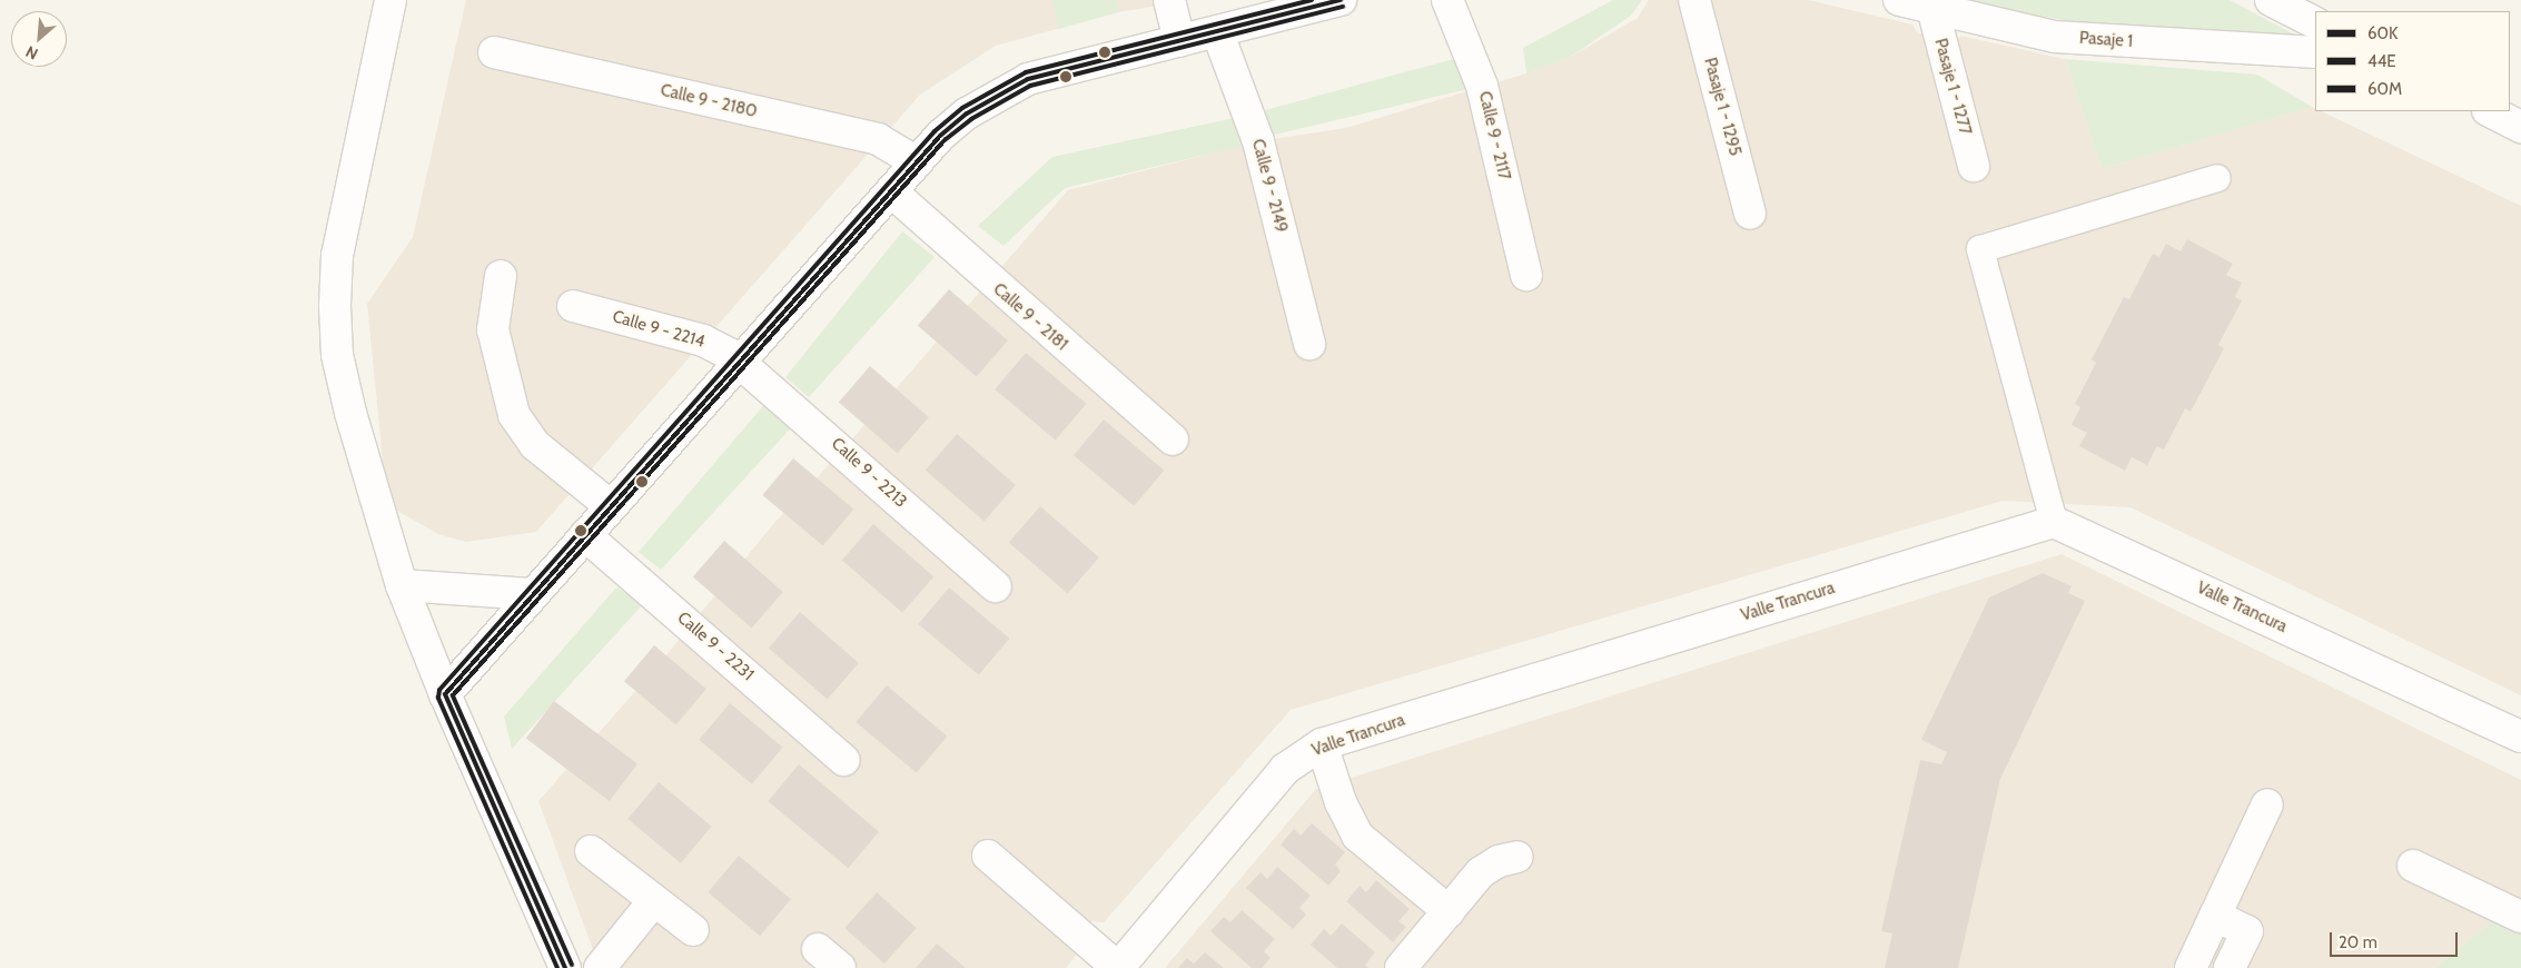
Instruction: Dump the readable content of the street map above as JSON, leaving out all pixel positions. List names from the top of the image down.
{
  "streets": {
    "street": [
      "Pasaje 1",
      "Pasaje 1 - 1277",
      "Calle 9 - 2180",
      "Pasaje 1 - 1295",
      "Calle 9 - 2117",
      "Calle 9 - 2149",
      "Calle 9 - 2181",
      "Calle 9 - 2214",
      "Calle 9 - 2213",
      "Valle Trancura",
      "Calle 9 - 2231"
    ]
  },
  "crossings": [
    ["Pasaje 1", "Pasaje 1 - 1277"],
    ["Calle 9 - 2214", "Calle 9 - 2213"]
  ],
  "lines": ["transit line 60K", "transit line 60M", "transit line 44E"],
  "legend": ["60K", "44E", "60M"],
  "scale_bar": "20 m",
  "north": "bottom left"
}
